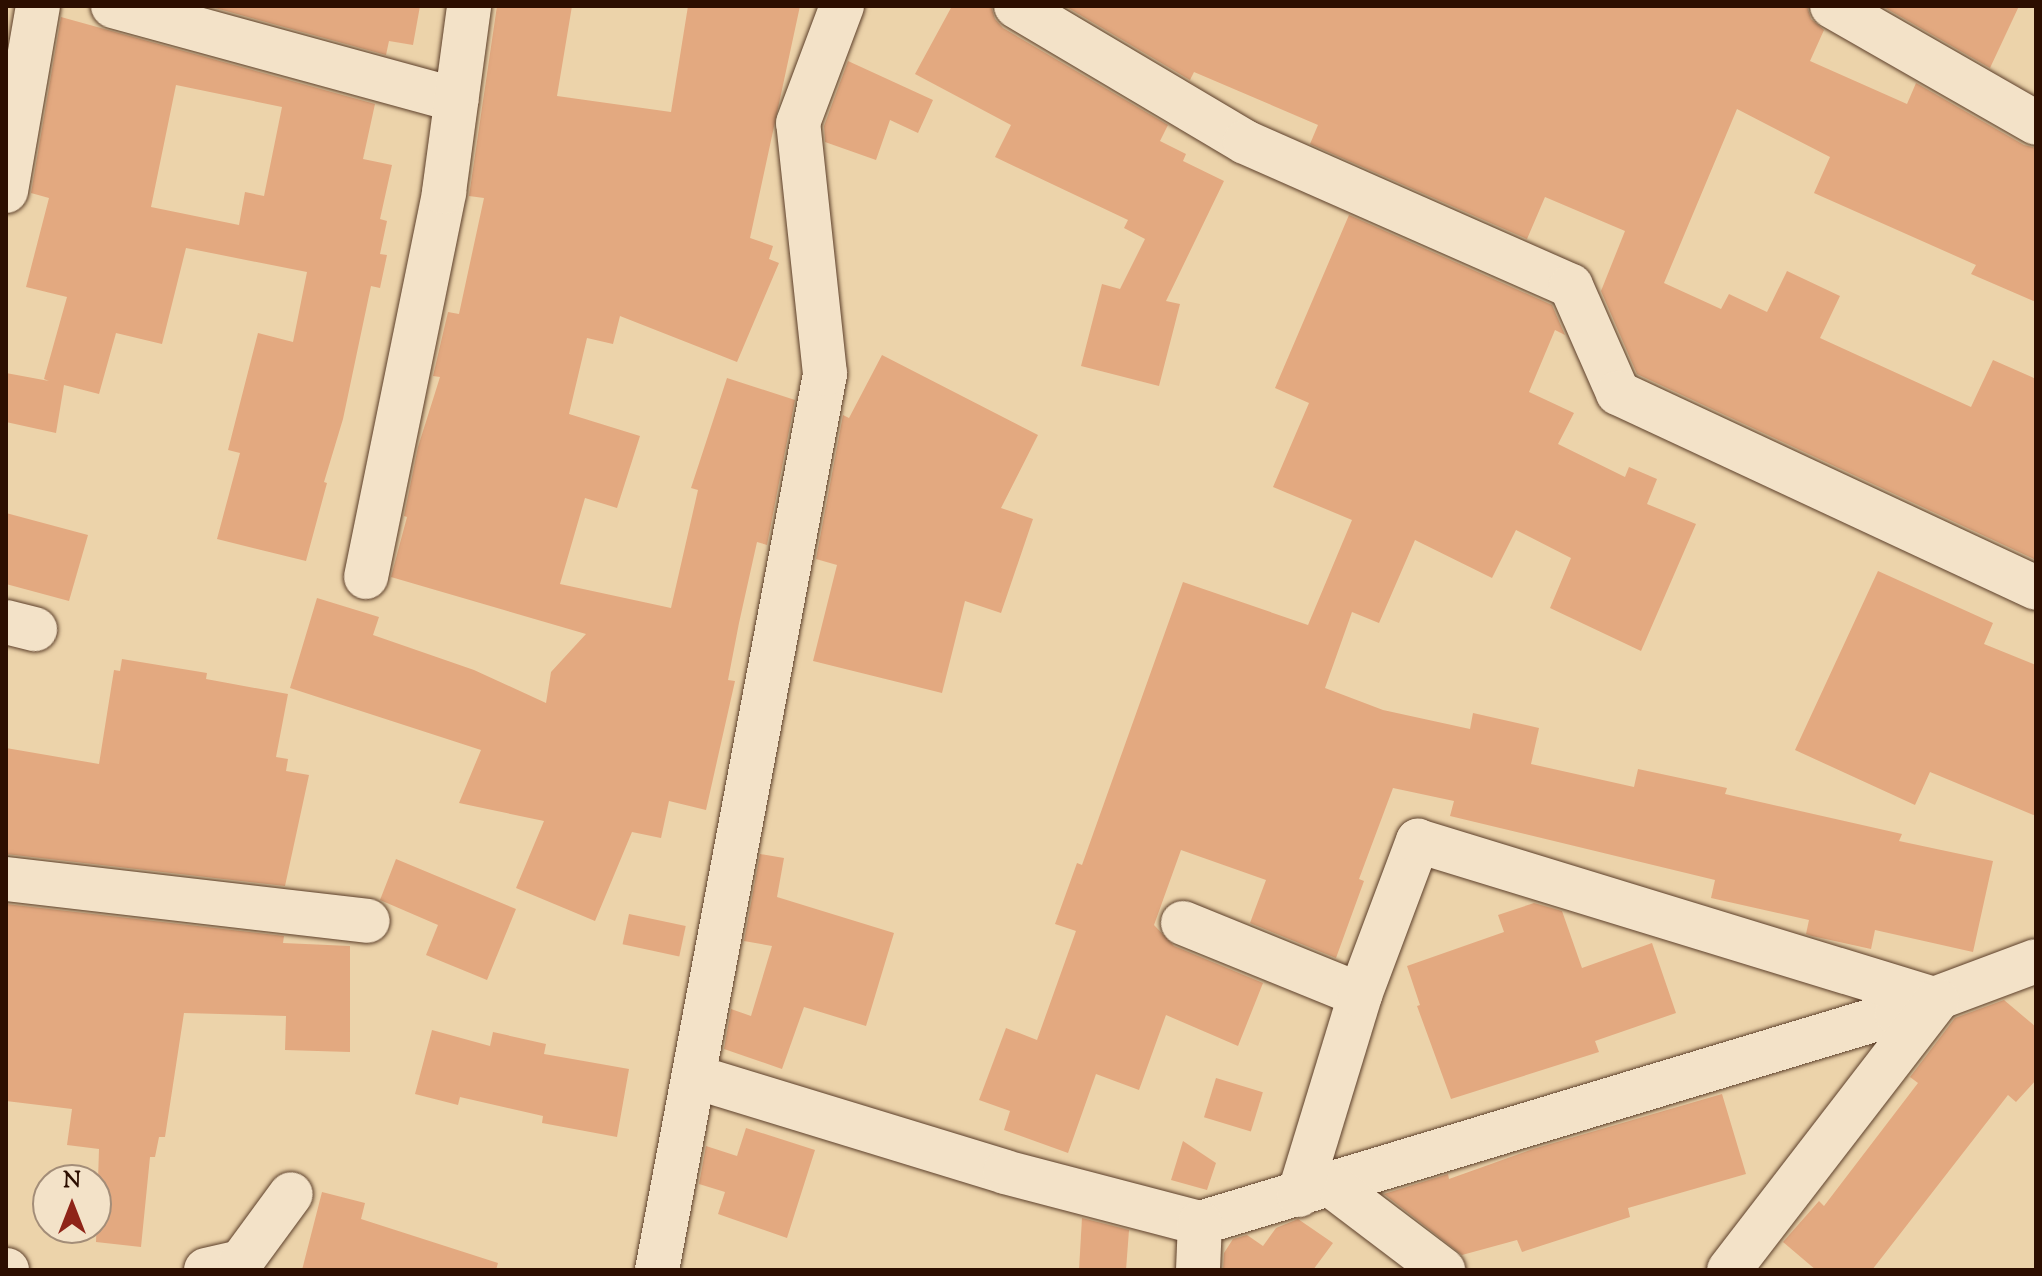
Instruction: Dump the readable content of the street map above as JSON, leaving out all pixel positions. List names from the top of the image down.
{
  "north": "top"
}
